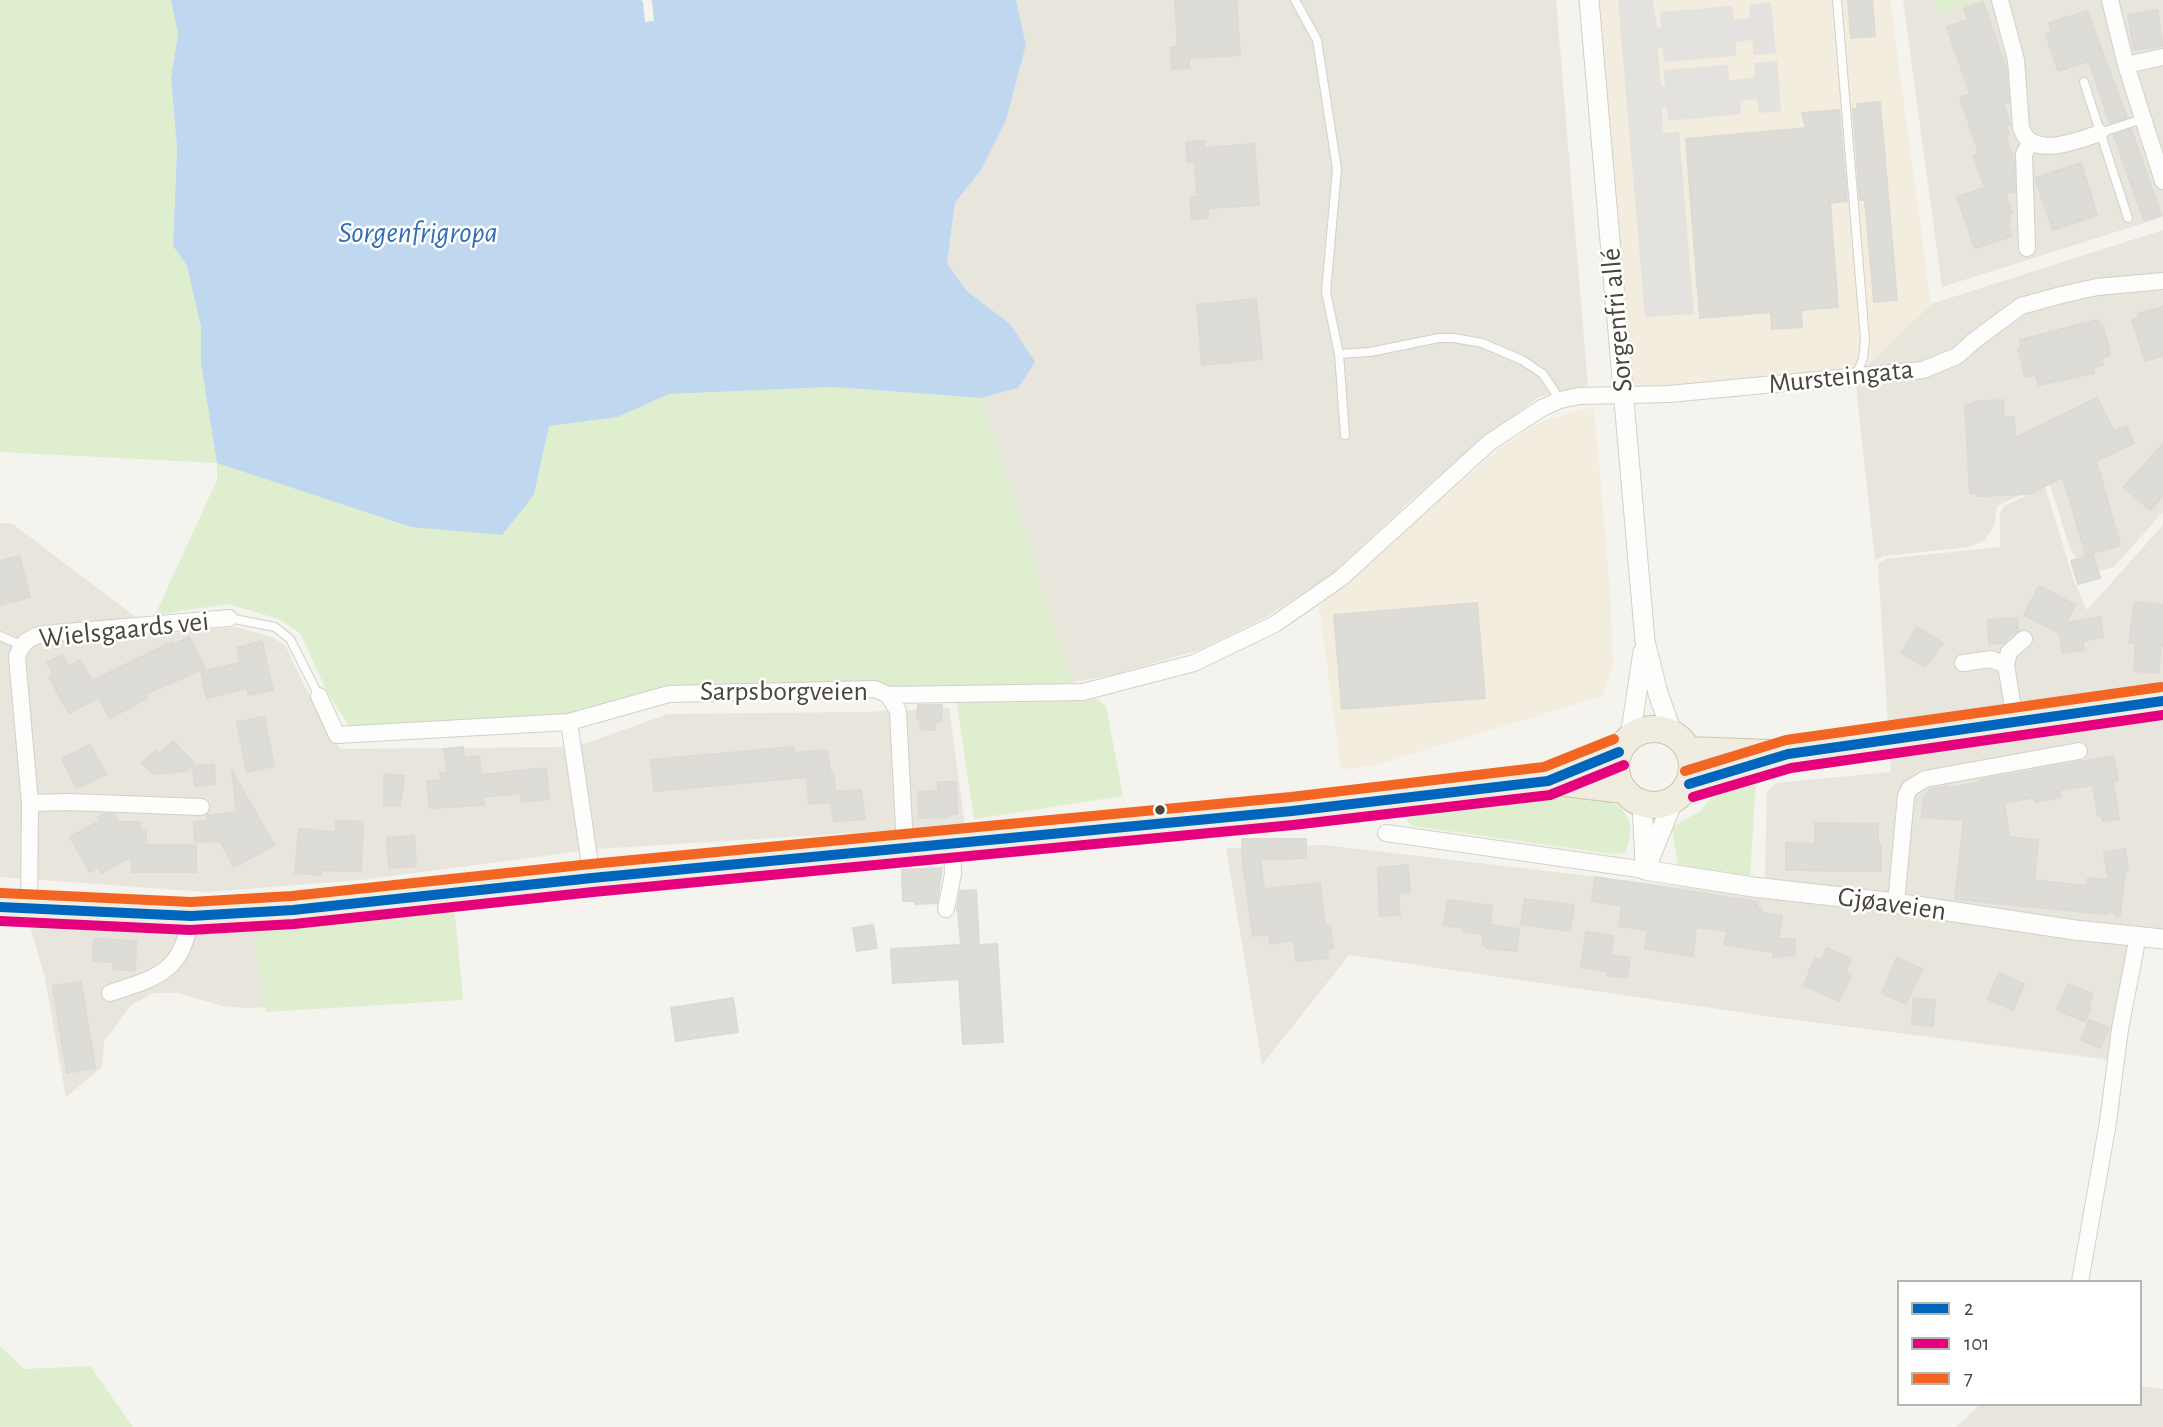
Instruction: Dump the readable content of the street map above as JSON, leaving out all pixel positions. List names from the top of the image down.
{
  "streets": {
    "street": [
      "Sorgenfri allé",
      "Mursteingata",
      "Wielsgaards vei",
      "Sarpsborgveien",
      "Gjøaveien"
    ]
  },
  "crossings": [
    ["Sorgenfri allé", "Mursteingata"]
  ],
  "water": ["Sorgenfrigropa"],
  "lines": ["transit line 7", "transit line 2", "transit line 101"],
  "legend": ["2", "101", "7"]
}
